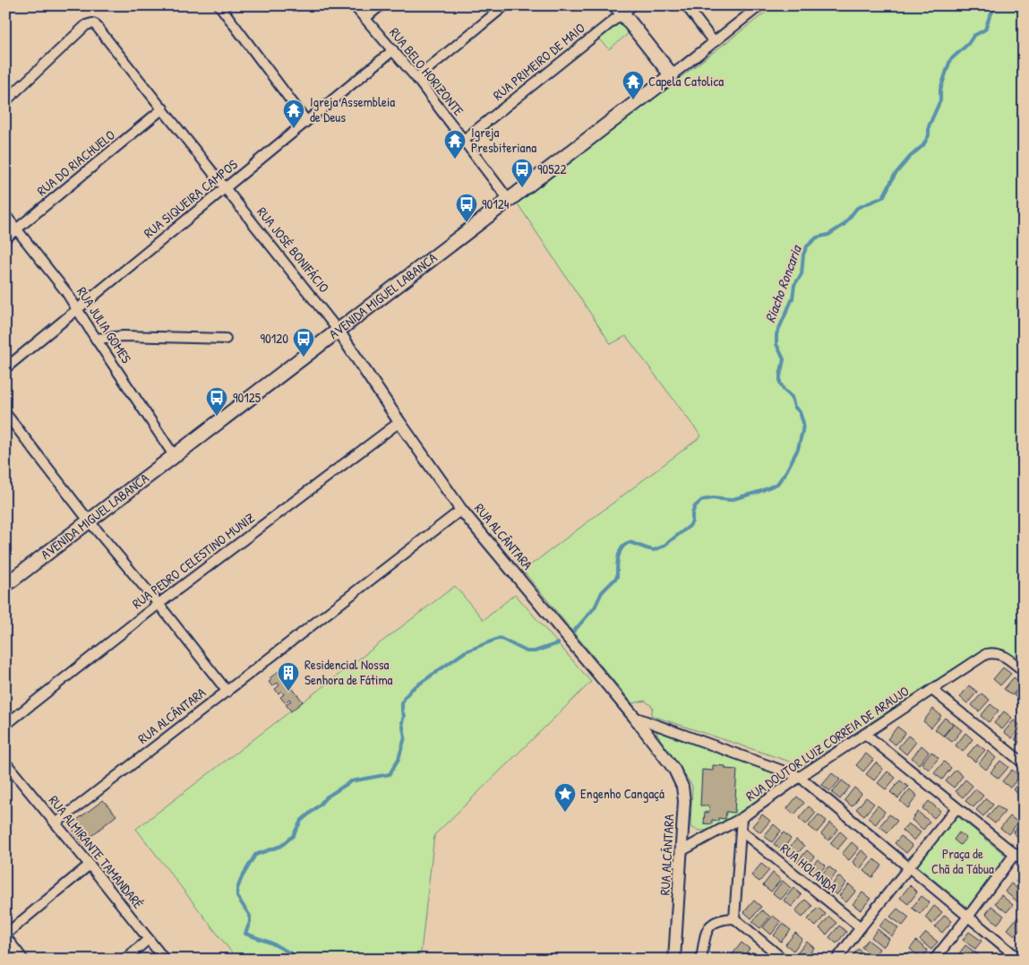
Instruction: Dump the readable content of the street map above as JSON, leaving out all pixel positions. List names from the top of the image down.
{
  "streets": {
    "main road": ["AVENIDA MIGUEL LABANCA"],
    "street": [
      "RUA PRIMEIRO DE MAIO",
      "RUA BELO HORIZONTE",
      "RUA DO RIACHUELO",
      "RUA SIQUEIRA CAMPOS",
      "RUA JOSÉ BONIFÁCIO",
      "RUA JULIA GOMES",
      "RUA ALCÂNTARA",
      "RUA PEDRO CELESTINO MUNIZ",
      "RUA DOUTOR LUIZ CORREIA DE ARAUJO",
      "RUA ALMIRANTE TAMANDARÉ",
      "RUA HOLANDA"
    ]
  },
  "crossings": [
    ["RUA PRIMEIRO DE MAIO", "RUA BELO HORIZONTE"],
    ["RUA BELO HORIZONTE", "RUA SIQUEIRA CAMPOS"],
    ["RUA BELO HORIZONTE", "AVENIDA MIGUEL LABANCA"],
    ["RUA DO RIACHUELO", "RUA JOSÉ BONIFÁCIO"],
    ["RUA DO RIACHUELO", "RUA JULIA GOMES"],
    ["RUA SIQUEIRA CAMPOS", "RUA JOSÉ BONIFÁCIO"],
    ["RUA SIQUEIRA CAMPOS", "RUA JULIA GOMES"],
    ["RUA JOSÉ BONIFÁCIO", "AVENIDA MIGUEL LABANCA"],
    ["RUA JOSÉ BONIFÁCIO", "RUA ALCÂNTARA"],
    ["RUA JOSÉ BONIFÁCIO", "RUA PEDRO CELESTINO MUNIZ"],
    ["AVENIDA MIGUEL LABANCA", "RUA JULIA GOMES"],
    ["RUA ALCÂNTARA", "RUA ALMIRANTE TAMANDARÉ"],
    ["RUA DOUTOR LUIZ CORREIA DE ARAUJO", "RUA HOLANDA"]
  ],
  "water": ["Riacho Roncaria"],
  "parks": ["Praça de Chã da Tábua"],
  "places": {
    "temple": ["Capela Catolica", "Igreja Assembleia de Deus", "Igreja Presbiteriana"],
    "bus stop": [
      "90522",
      "90124",
      "90120",
      "90125"
    ],
    "building": ["Residencial Nossa Senhora de Fátima"],
    "place": ["Engenho Cangaçá"]
  }
}
